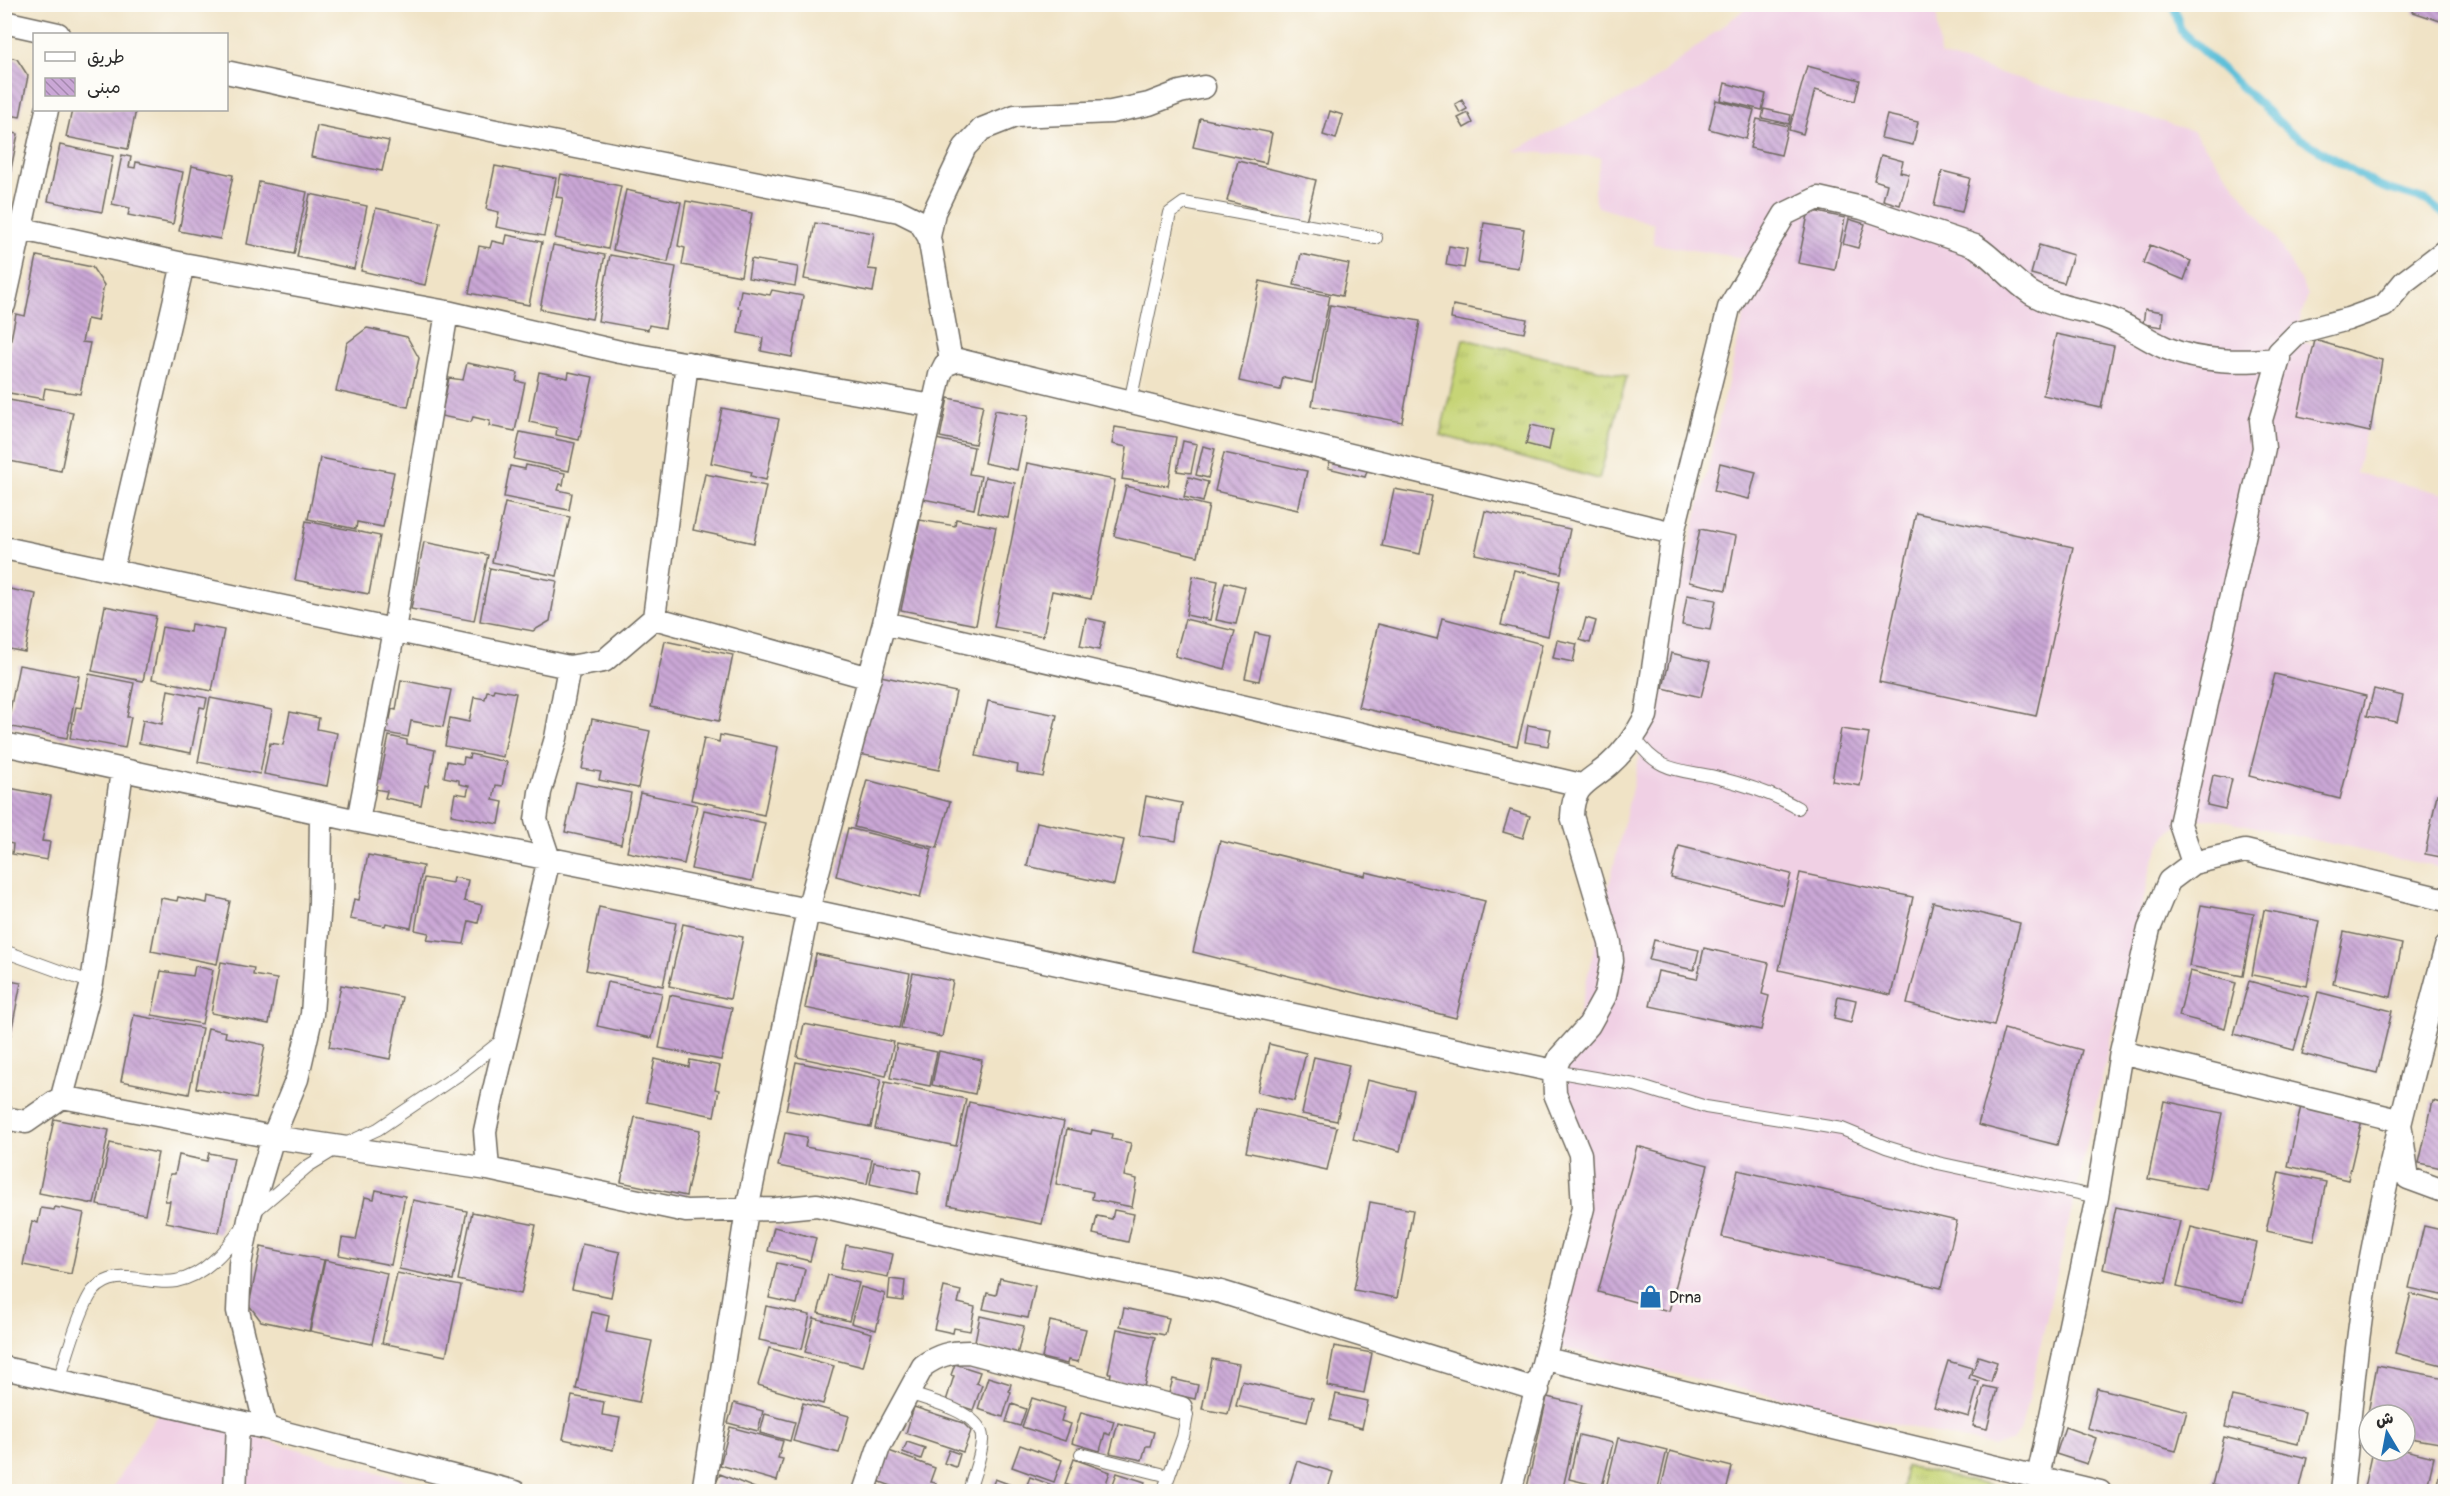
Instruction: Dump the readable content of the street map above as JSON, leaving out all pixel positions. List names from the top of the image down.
{
  "places": {
    "shop": ["Drna"]
  },
  "legend": ["طريق", "مبنى"],
  "north": "top"
}
